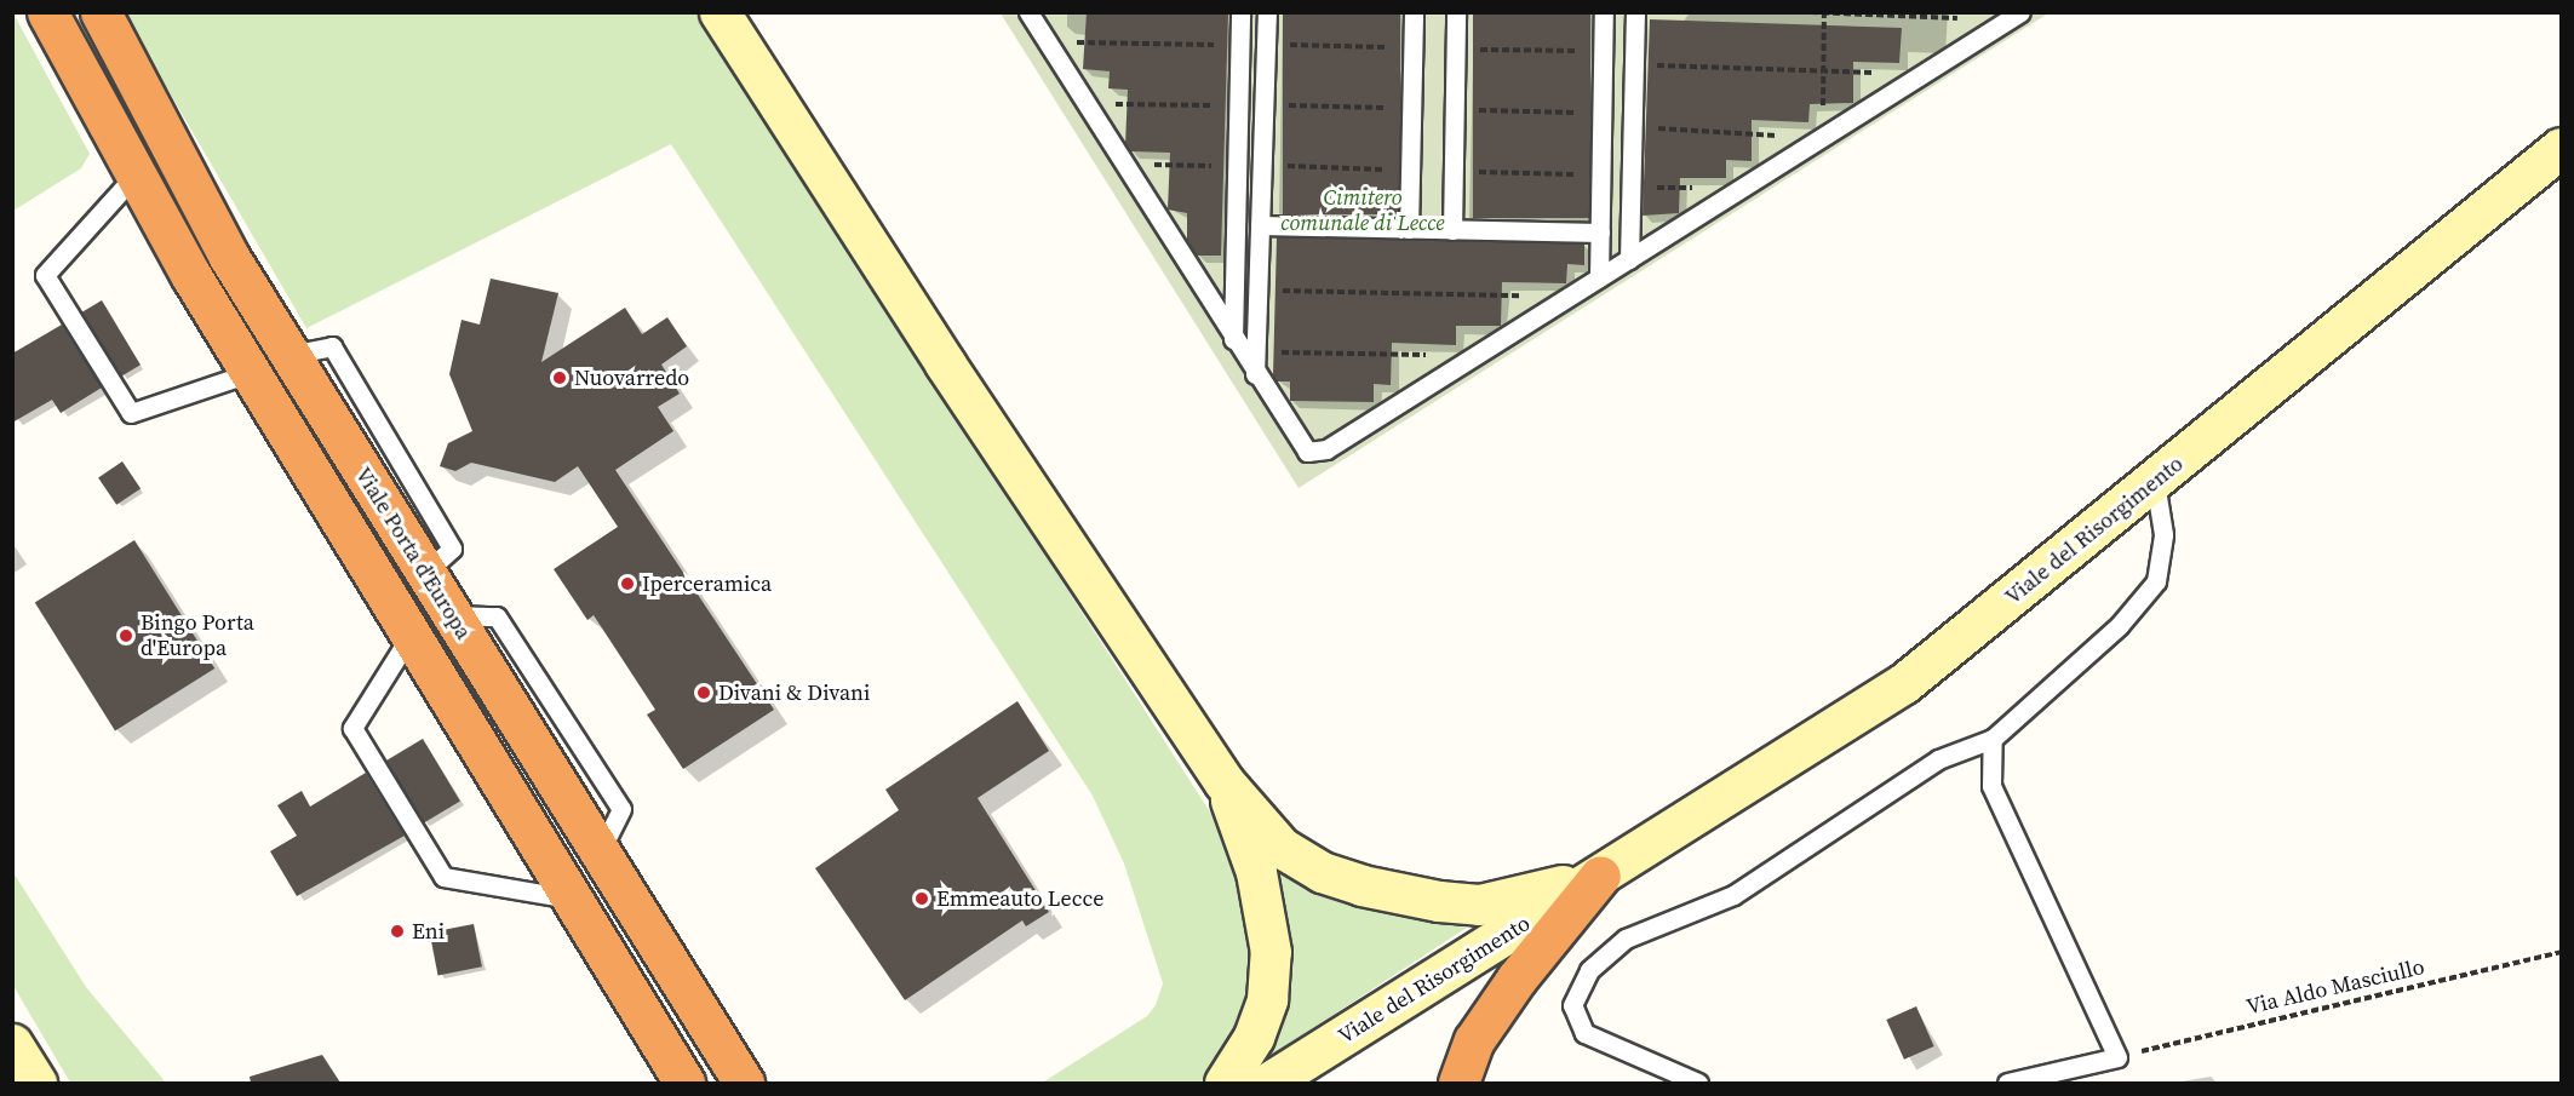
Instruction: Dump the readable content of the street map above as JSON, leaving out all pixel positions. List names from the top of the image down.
{
  "streets": {
    "highway": ["Viale Porta d'Europa"],
    "main road": ["Viale del Risorgimento"],
    "path": ["Via Aldo Masciullo"]
  },
  "parks": ["Cimitero comunale di Lecce"],
  "places": [
    "Nuovarredo",
    "Iperceramica",
    "Bingo Porta d'Europa",
    "Divani & Divani",
    "Emmeauto Lecce",
    "Eni"
  ]
}
